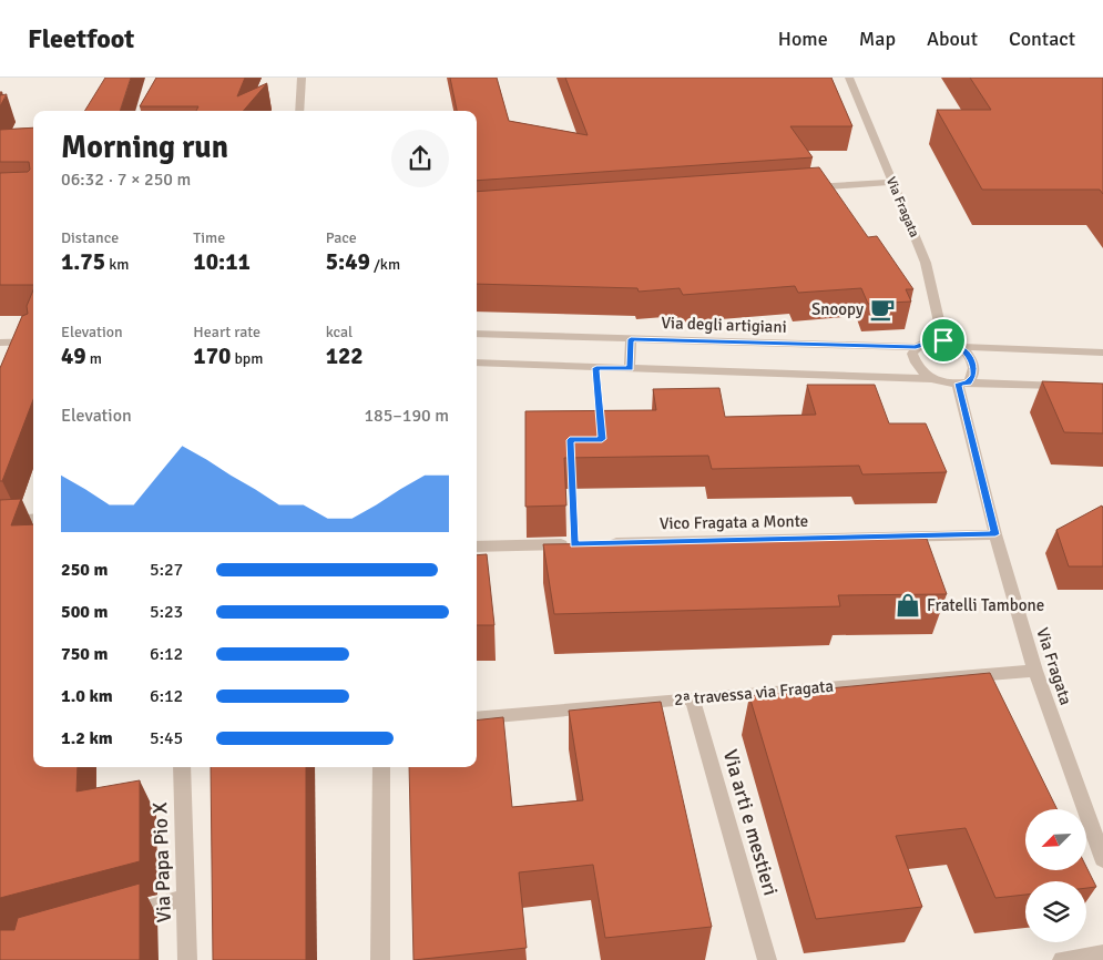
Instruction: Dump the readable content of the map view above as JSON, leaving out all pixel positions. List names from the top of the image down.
{
  "streets": {
    "street": [
      "Via Fragata",
      "Via degli artigiani",
      "Vico Fragata a Monte",
      "2ª travessa via Fragata",
      "Via arti e mestieri",
      "Via Papa Pio X"
    ]
  },
  "crossings": [
    ["Via Fragata", "Via degli artigiani"],
    ["Via Fragata", "Vico Fragata a Monte"],
    ["Via Fragata", "2ª travessa via Fragata"],
    ["2ª travessa via Fragata", "Via arti e mestieri"]
  ],
  "places": {
    "cafe": ["Snoopy"],
    "shop": ["Fratelli Tambone"]
  },
  "north": "bottom left",
  "page": {
    "header": "Fleetfoot",
    "nav": [
      "Home",
      "Map",
      "About",
      "Contact"
    ],
    "heading": ["Morning run", "06:32 · 7 × 250 m"],
    "stats": [
      ["Distance", "1.75 km"],
      ["Time", "10:11"],
      ["Pace", "5:49 /km"],
      ["Elevation", "49 m"],
      ["Heart rate", "170 bpm"],
      ["kcal", "122"]
    ],
    "chart": ["Elevation", "185–190 m"],
    "list": [
      {
        "name": "250 m",
        "note": "5:27"
      },
      {
        "name": "500 m",
        "note": "5:23"
      },
      {
        "name": "750 m",
        "note": "6:12"
      },
      {
        "name": "1.0 km",
        "note": "6:12"
      },
      {
        "name": "1.2 km",
        "note": "5:45"
      }
    ]
  }
}
